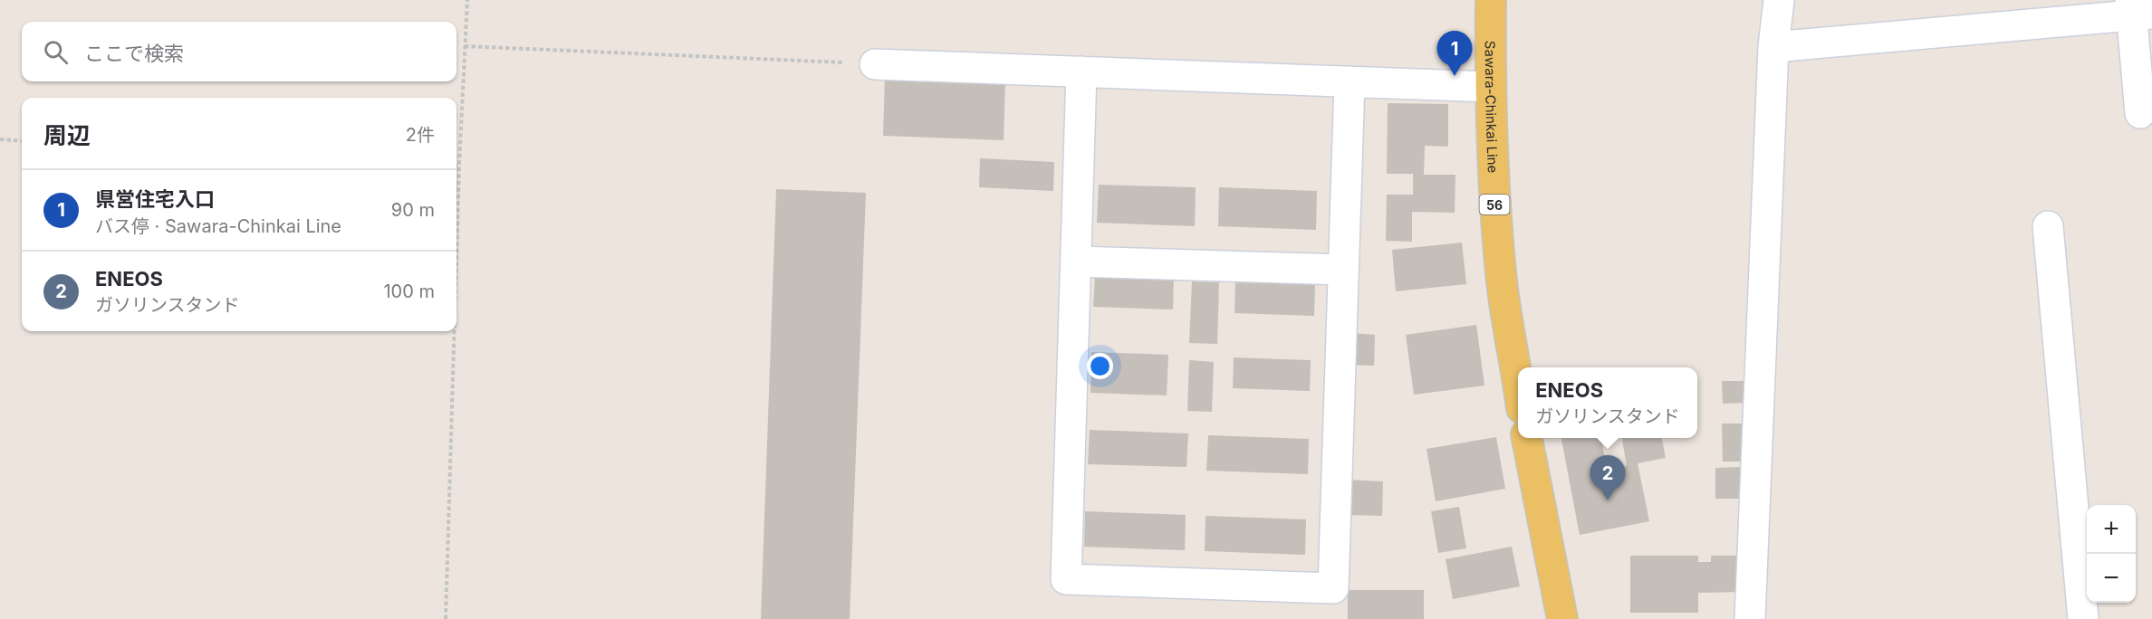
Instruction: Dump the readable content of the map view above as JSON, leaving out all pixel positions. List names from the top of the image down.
{
  "streets": {
    "main road": ["Sawara-Chinkai Line", "56"]
  },
  "page": {
    "search": "ここで検索",
    "pins": ["1", "2"],
    "heading": ["周辺", "2件"],
    "list": [
      {
        "mark": "1",
        "name": "県営住宅入口",
        "note": "バス停 · Sawara-Chinkai Line",
        "value": "90 m"
      },
      {
        "mark": "2",
        "name": "ENEOS",
        "note": "ガソリンスタンド",
        "value": "100 m"
      }
    ],
    "popup": ["ENEOS", "ガソリンスタンド"],
    "map_buttons": ["+", "−"]
  }
}
